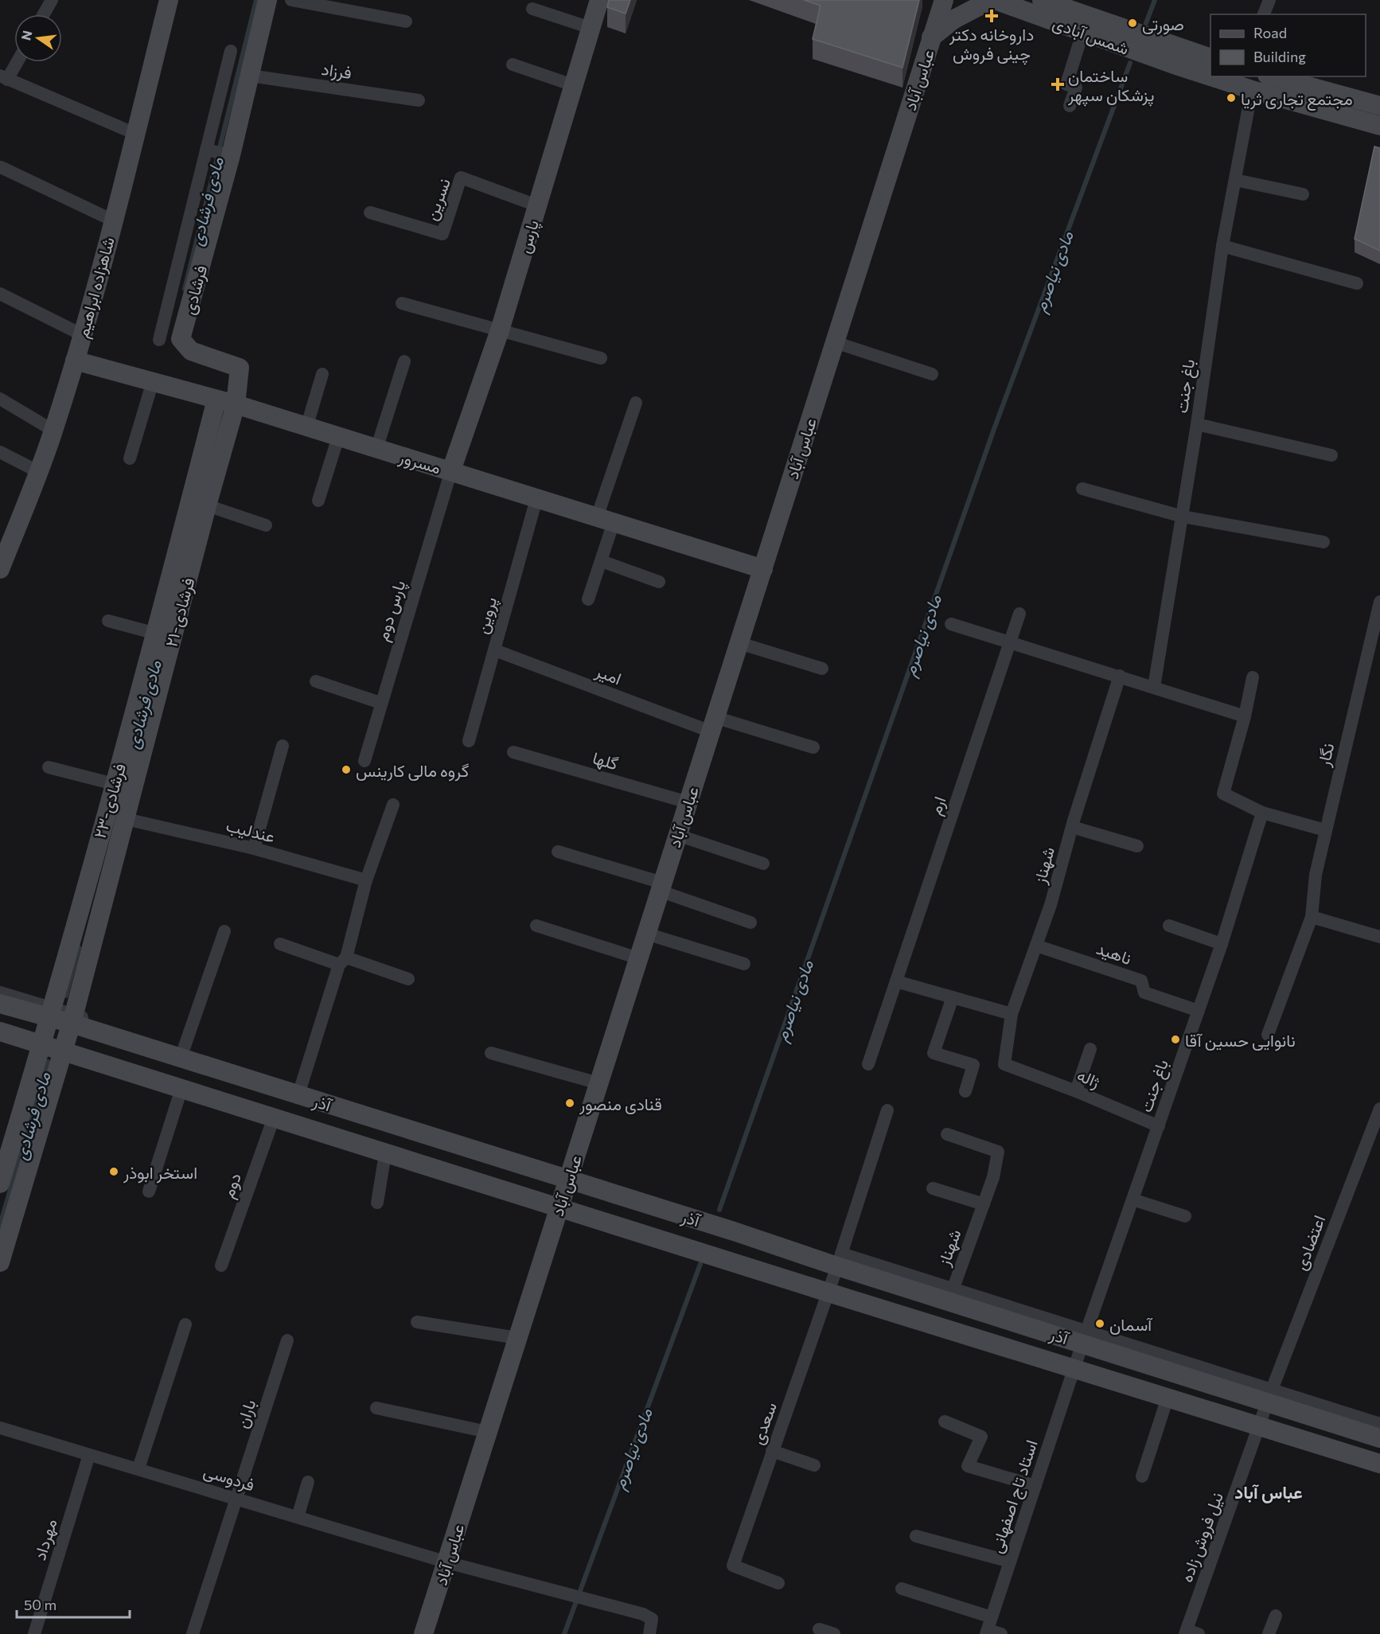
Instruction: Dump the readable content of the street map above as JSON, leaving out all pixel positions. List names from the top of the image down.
{
  "streets": {
    "main road": [
      "شمس آبادی",
      "عباس آباد",
      "پارس",
      "شاهزاده ابراهیم",
      "فرشادی",
      "مسرور",
      "۲۱-فرشادی",
      "۲۳-فرشادی",
      "آذر"
    ],
    "street": [
      "فرزاد",
      "نسرین",
      "باغ جنت",
      "پارس دوم",
      "پروین",
      "امیر",
      "نگار",
      "گلها",
      "ارم",
      "عندلیب",
      "شهناز",
      "ناهید",
      "ژاله",
      "دوم",
      "اعتضادی",
      "باران",
      "سعدی",
      "فردوسی",
      "استاد تاج اصفهانی",
      "نیل فروش زاده",
      "مهرداد"
    ]
  },
  "crossings": [
    ["شمس آبادی", "باغ جنت"],
    ["فرزاد", "فرشادی"],
    ["عباس آباد", "مسرور"],
    ["عباس آباد", "امیر"],
    ["عباس آباد", "گلها"],
    ["عباس آباد", "آذر"],
    ["عباس آباد", "فردوسی"],
    ["نسرین", "پارس"],
    ["پارس", "مسرور"],
    ["پارس", "پارس دوم"],
    ["شاهزاده ابراهیم", "مسرور"],
    ["فرشادی", "مسرور"],
    ["فرشادی", "۲۱-فرشادی"],
    ["باغ جنت", "ناهید"],
    ["باغ جنت", "ژاله"],
    ["باغ جنت", "آذر"],
    ["باغ جنت", "استاد تاج اصفهانی"],
    ["مسرور", "پارس دوم"],
    ["مسرور", "۲۱-فرشادی"],
    ["مسرور", "پروین"],
    ["مسرور", "۲۳-فرشادی"],
    ["۲۱-فرشادی", "عندلیب"],
    ["۲۱-فرشادی", "آذر"],
    ["پروین", "امیر"],
    ["۲۳-فرشادی", "آذر"],
    ["شهناز", "ناهید"],
    ["شهناز", "ژاله"],
    ["شهناز", "آذر"],
    ["آذر", "دوم"],
    ["آذر", "اعتضادی"],
    ["آذر", "سعدی"],
    ["آذر", "استاد تاج اصفهانی"],
    ["آذر", "نیل فروش زاده"],
    ["اعتضادی", "نیل فروش زاده"],
    ["باران", "فردوسی"],
    ["فردوسی", "مهرداد"]
  ],
  "districts": ["عباس آباد"],
  "water": ["مادی فرشادی", "مادی نیاصرم"],
  "places": {
    "health": ["داروخانه دکتر چینی فروش", "ساختمان پزشکان سپهر"],
    "other": [
      "صورتی",
      "مجتمع تجاری ثریا",
      "گروه مالی کارینس",
      "نانوایی حسین آقا",
      "قنادی منصور",
      "استخر ابوذر",
      "آسمان"
    ]
  },
  "legend": ["Road", "Building"],
  "scale_bar": "50 m",
  "north": "left"
}
